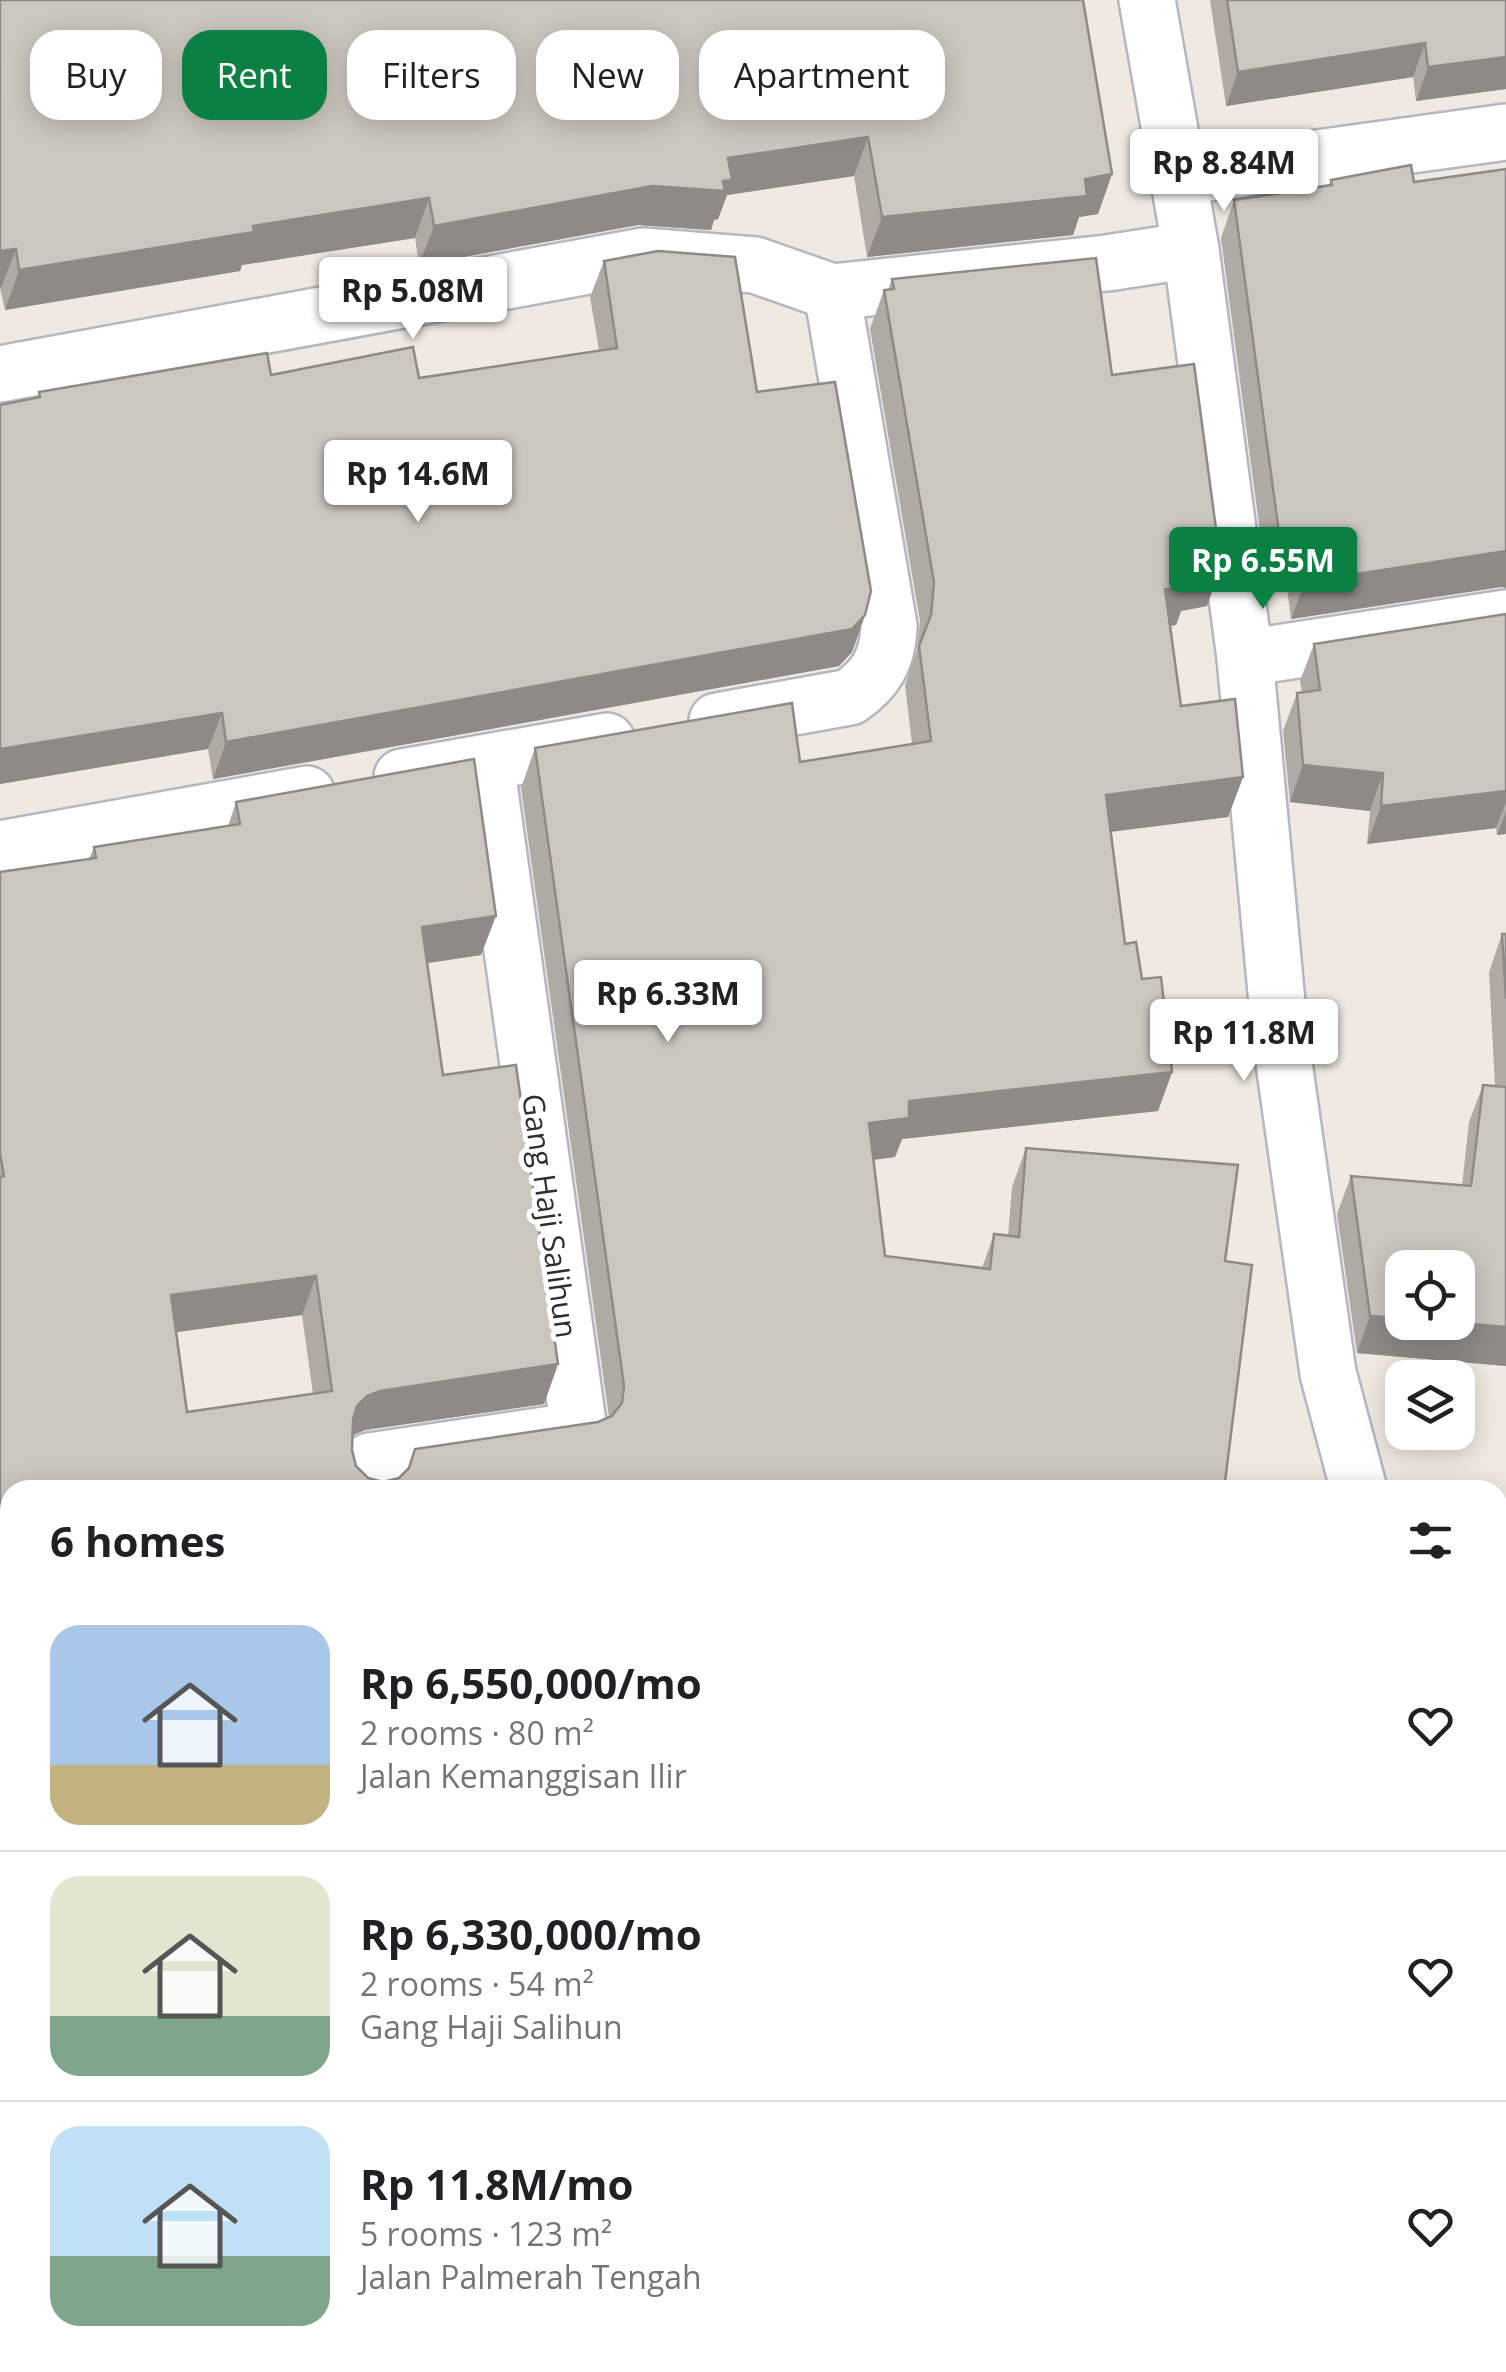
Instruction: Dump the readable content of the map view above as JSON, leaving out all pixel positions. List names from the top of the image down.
{
  "streets": {
    "street": ["Gang Haji Salihun"]
  },
  "page": {
    "chip": [
      "Buy",
      "Rent",
      "Filters",
      "New",
      "Apartment"
    ],
    "price": [
      "Rp 8.84M",
      "Rp 5.08M",
      "Rp 14.6M",
      "Rp 6.55M",
      "Rp 6.33M",
      "Rp 11.8M"
    ],
    "heading": "6 homes",
    "list": [
      {
        "name": "Rp 6,550,000/mo",
        "note": "2 rooms · 80 m² · Jalan Kemanggisan Ilir"
      },
      {
        "name": "Rp 6,330,000/mo",
        "note": "2 rooms · 54 m² · Gang Haji Salihun"
      },
      {
        "name": "Rp 11.8M/mo",
        "note": "5 rooms · 123 m² · Jalan Palmerah Tengah"
      }
    ]
  }
}
